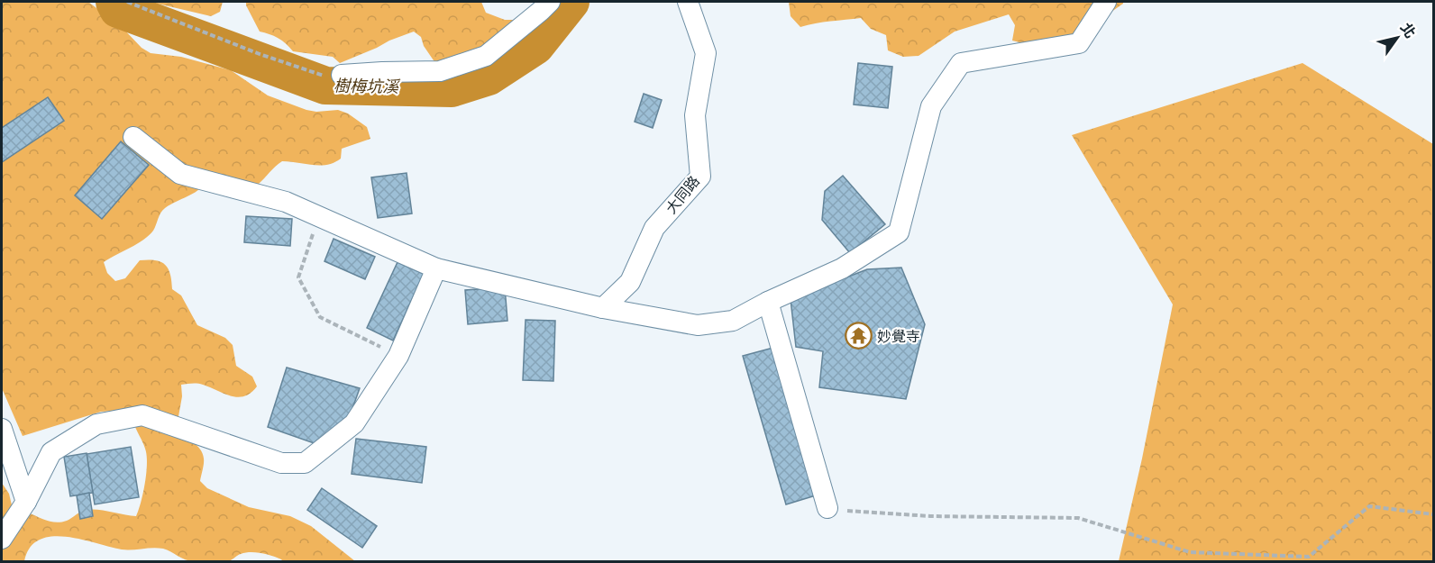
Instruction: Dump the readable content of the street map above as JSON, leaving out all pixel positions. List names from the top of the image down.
{
  "streets": {
    "street": ["大同路"]
  },
  "water": ["樹梅坑溪"],
  "places": {
    "temple": ["妙覺寺"]
  },
  "north": "top right"
}
